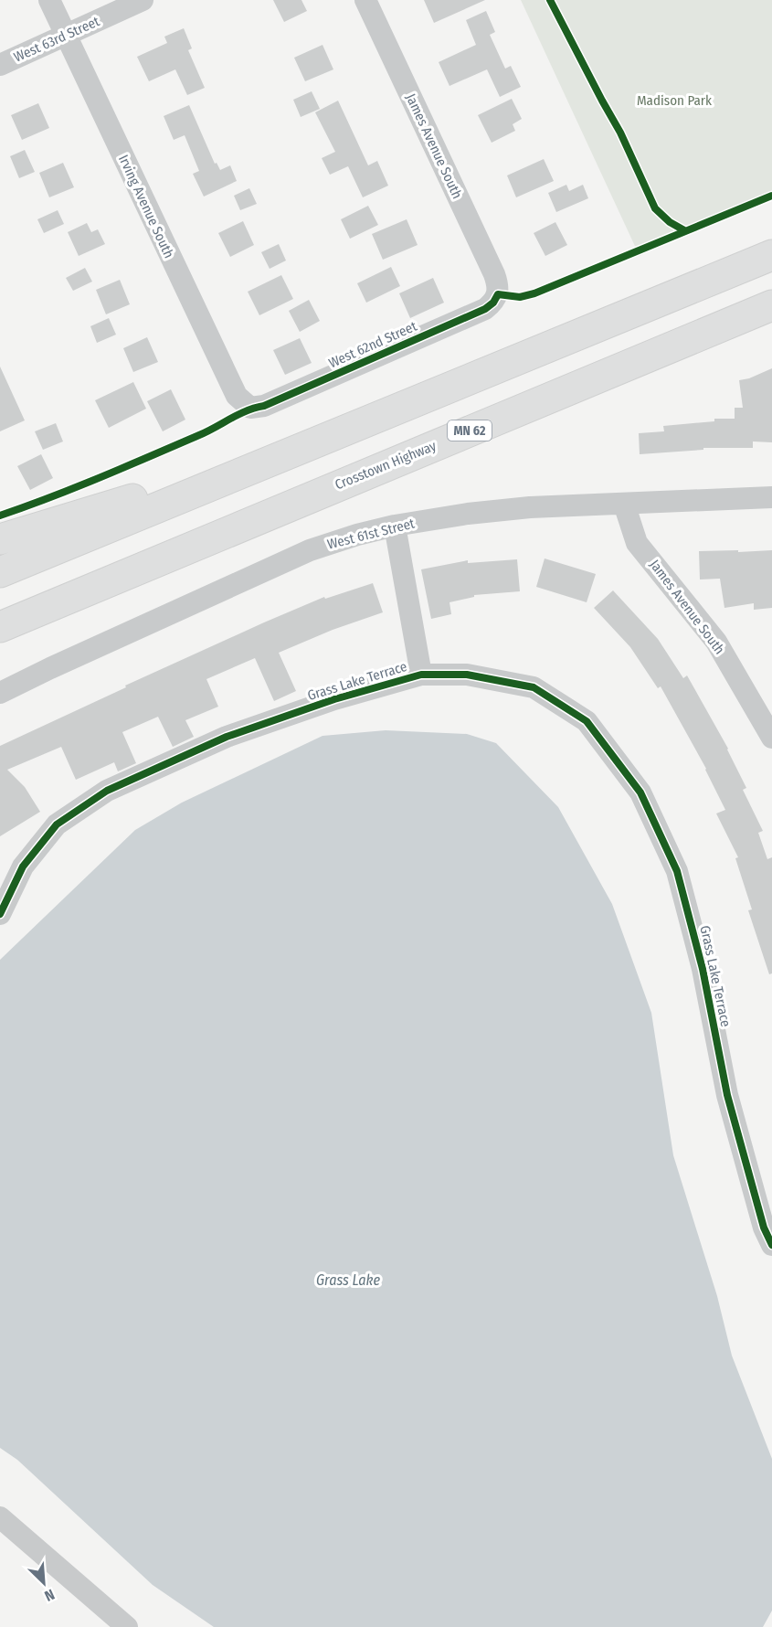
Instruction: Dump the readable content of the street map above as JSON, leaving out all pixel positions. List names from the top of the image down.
{
  "streets": {
    "highway": ["MN 62", "Crosstown Highway"],
    "street": [
      "West 63rd Street",
      "James Avenue South",
      "Irving Avenue South",
      "West 62nd Street",
      "West 61st Street",
      "Grass Lake Terrace"
    ]
  },
  "crossings": [
    ["West 63rd Street", "Irving Avenue South"],
    ["James Avenue South", "West 62nd Street"],
    ["James Avenue South", "West 61st Street"],
    ["Irving Avenue South", "West 62nd Street"],
    ["West 61st Street", "Grass Lake Terrace"]
  ],
  "water": ["Grass Lake"],
  "parks": ["Madison Park"],
  "north": "bottom right"
}
